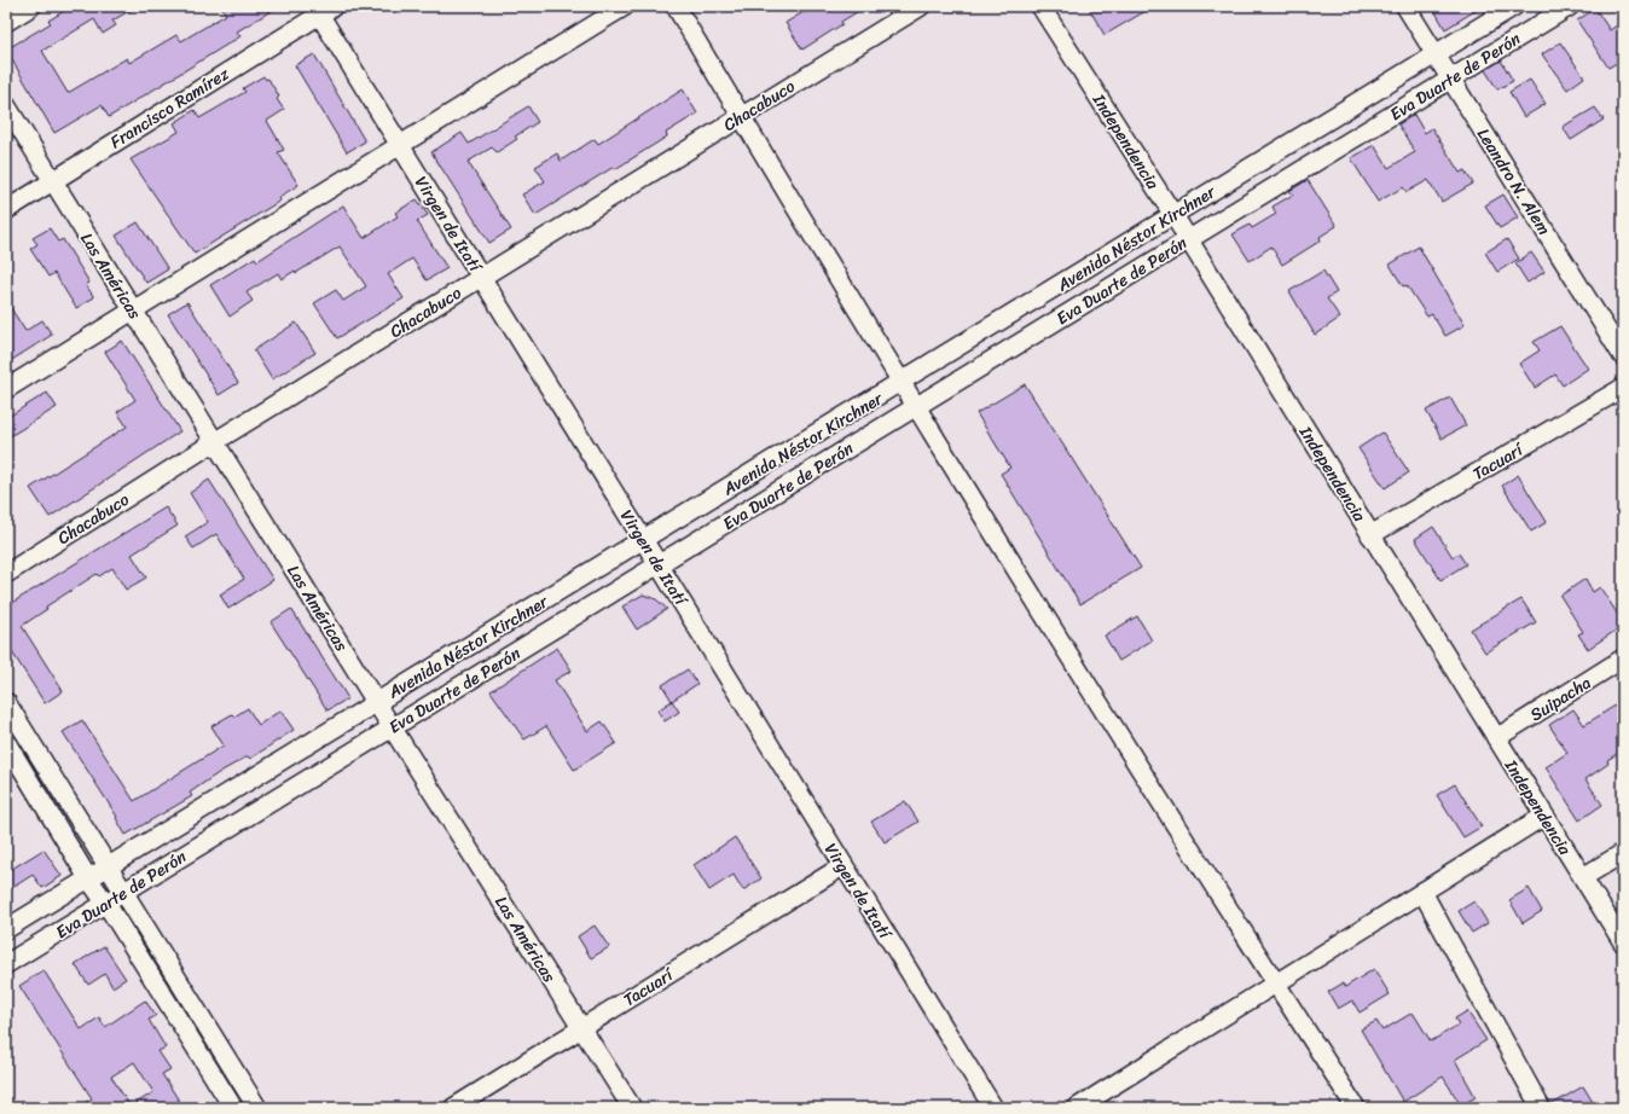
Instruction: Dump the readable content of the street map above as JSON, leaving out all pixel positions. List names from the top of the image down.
{
  "streets": {
    "street": [
      "Eva Duarte de Perón",
      "Chacabuco",
      "Francisco Ramírez",
      "Independencia",
      "Leandro N. Alem",
      "Virgen de Itatí",
      "Avenida Néstor Kirchner",
      "Las Américas",
      "Tacuarí",
      "Suipacha"
    ]
  },
  "crossings": [
    ["Eva Duarte de Perón", "Independencia"],
    ["Eva Duarte de Perón", "Leandro N. Alem"],
    ["Eva Duarte de Perón", "Virgen de Itatí"],
    ["Eva Duarte de Perón", "Avenida Néstor Kirchner"],
    ["Eva Duarte de Perón", "Las Américas"],
    ["Chacabuco", "Virgen de Itatí"],
    ["Chacabuco", "Las Américas"],
    ["Francisco Ramírez", "Virgen de Itatí"],
    ["Francisco Ramírez", "Las Américas"],
    ["Independencia", "Avenida Néstor Kirchner"],
    ["Independencia", "Tacuarí"],
    ["Independencia", "Suipacha"],
    ["Leandro N. Alem", "Avenida Néstor Kirchner"],
    ["Virgen de Itatí", "Avenida Néstor Kirchner"],
    ["Virgen de Itatí", "Tacuarí"],
    ["Avenida Néstor Kirchner", "Las Américas"],
    ["Las Américas", "Tacuarí"]
  ]
}
